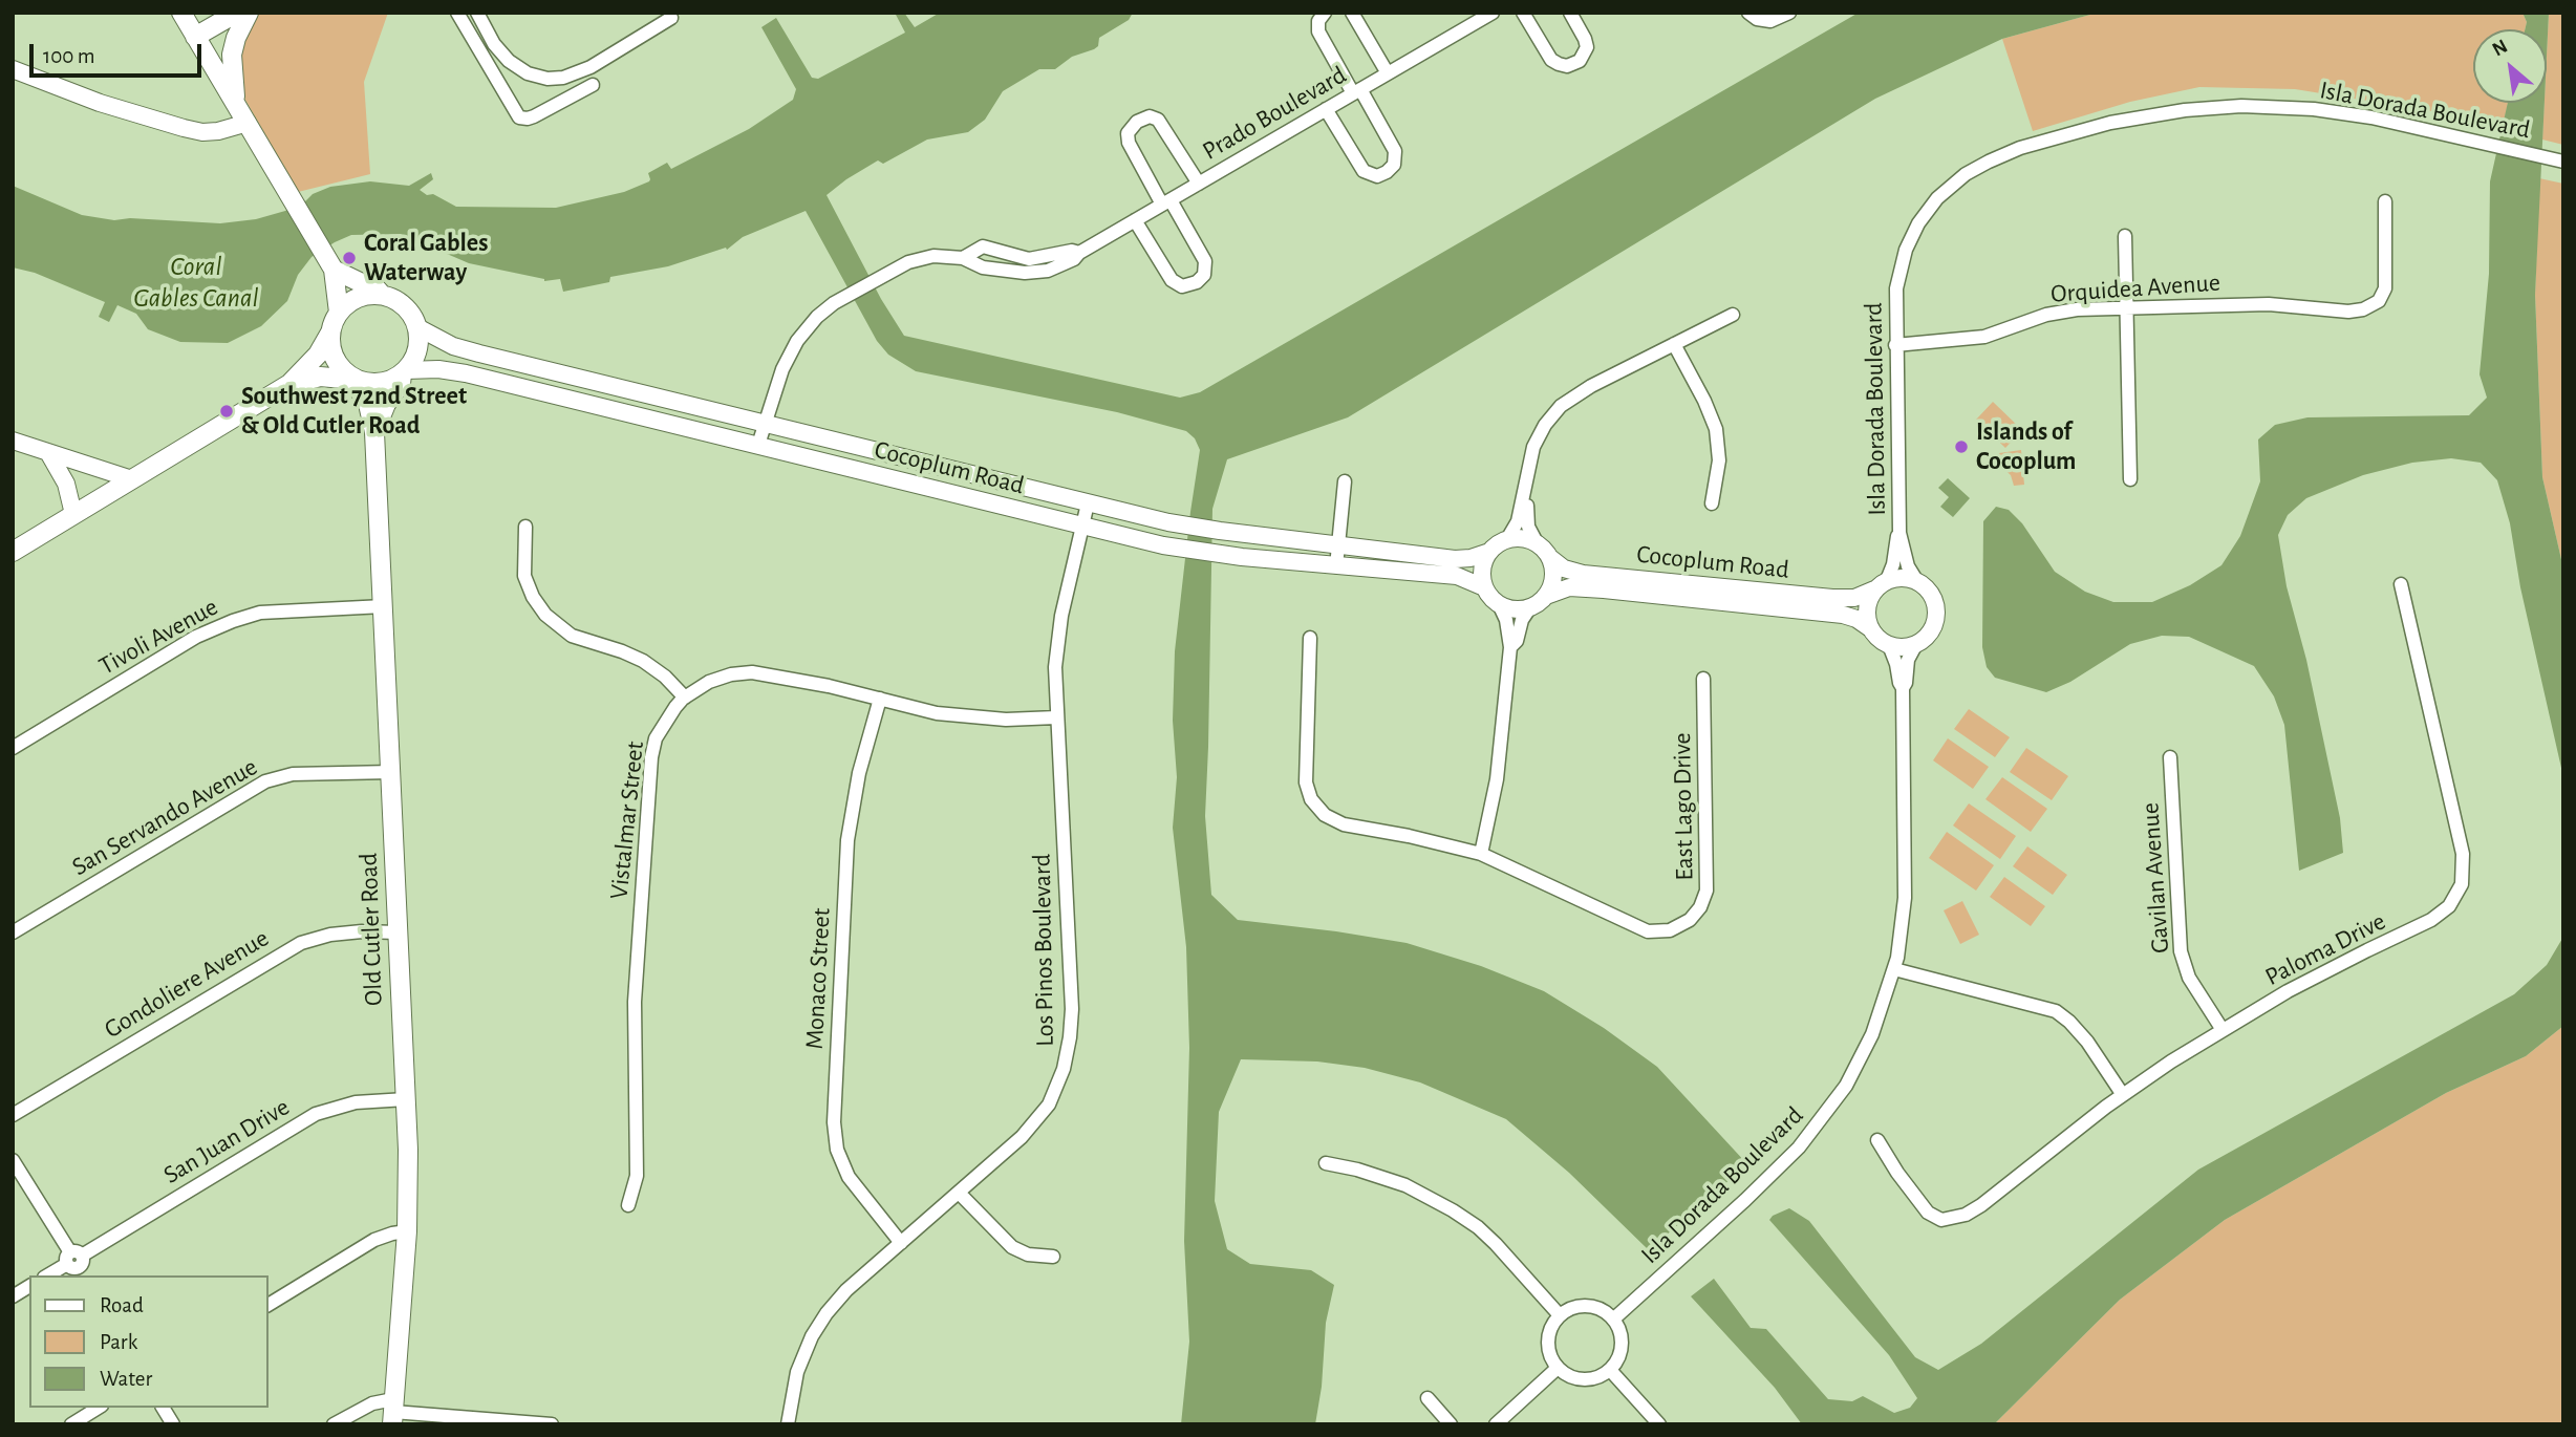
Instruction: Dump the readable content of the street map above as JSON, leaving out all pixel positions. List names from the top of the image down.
{
  "streets": {
    "main road": ["Old Cutler Road"],
    "street": [
      "Isla Dorada Boulevard",
      "Prado Boulevard",
      "Orquidea Avenue",
      "Cocoplum Road",
      "Tivoli Avenue",
      "East Lago Drive",
      "San Servando Avenue",
      "Vistalmar Street",
      "Gavilan Avenue",
      "Paloma Drive",
      "Los Pinos Boulevard",
      "Monaco Street",
      "Gondoliere Avenue",
      "San Juan Drive"
    ]
  },
  "crossings": [
    ["Isla Dorada Boulevard", "Orquidea Avenue"],
    ["Isla Dorada Boulevard", "Cocoplum Road"],
    ["Prado Boulevard", "Cocoplum Road"],
    ["Cocoplum Road", "Old Cutler Road"],
    ["Cocoplum Road", "Los Pinos Boulevard"],
    ["Tivoli Avenue", "Old Cutler Road"],
    ["San Servando Avenue", "Old Cutler Road"],
    ["Vistalmar Street", "Los Pinos Boulevard"],
    ["Vistalmar Street", "Monaco Street"],
    ["Gavilan Avenue", "Paloma Drive"],
    ["Old Cutler Road", "Gondoliere Avenue"],
    ["Old Cutler Road", "San Juan Drive"],
    ["Los Pinos Boulevard", "Monaco Street"]
  ],
  "water": ["Coral Gables Canal"],
  "places": ["Coral Gables Waterway", "Southwest 72nd Street & Old Cutler Road", "Islands of Cocoplum"],
  "legend": ["Road", "Park", "Water"],
  "scale_bar": "100 m",
  "north": "top left"
}
